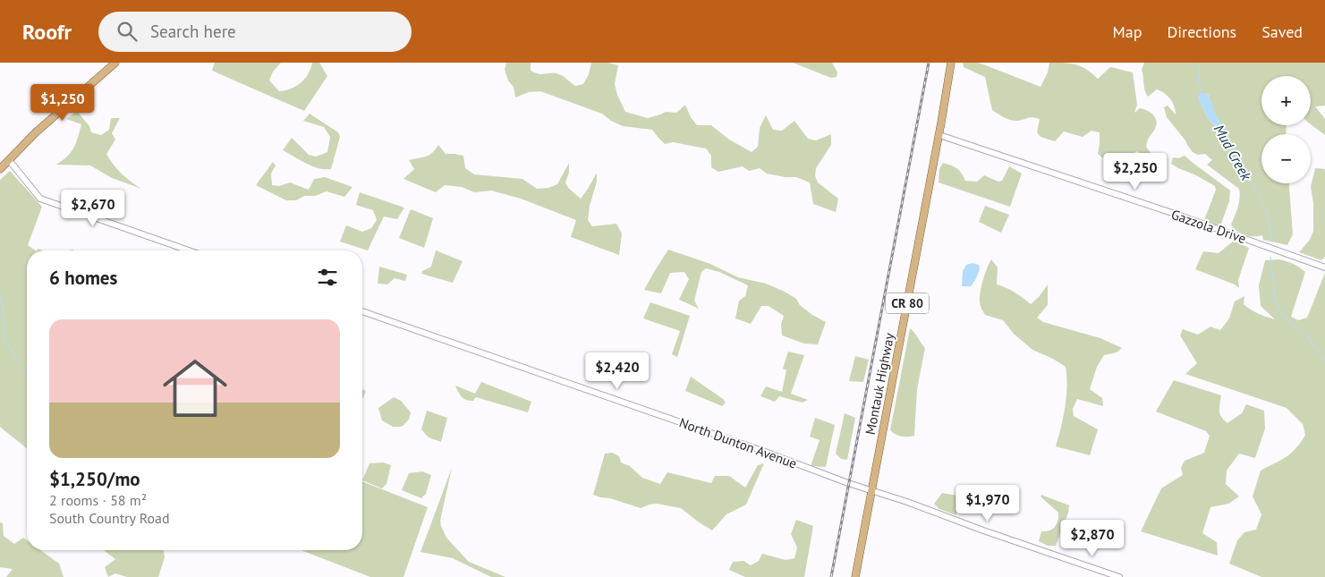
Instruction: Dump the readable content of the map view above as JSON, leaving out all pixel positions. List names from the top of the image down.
{
  "streets": {
    "main road": ["CR 80", "Montauk Highway"],
    "street": ["Gazzola Drive", "North Dunton Avenue"]
  },
  "crossings": [
    ["Gazzola Drive", "Montauk Highway"],
    ["Montauk Highway", "North Dunton Avenue"]
  ],
  "water": ["Mud Creek"],
  "page": {
    "header": "Roofr",
    "search": "Search here",
    "nav": ["Map", "Directions", "Saved"],
    "map_buttons": ["+", "−"],
    "price": [
      "$1,250",
      "$2,250",
      "$2,670",
      "$2,420",
      "$1,970",
      "$2,870"
    ],
    "heading": "6 homes",
    "list": [
      {
        "name": "$1,250/mo",
        "note": "2 rooms · 58 m² · South Country Road"
      }
    ]
  }
}
